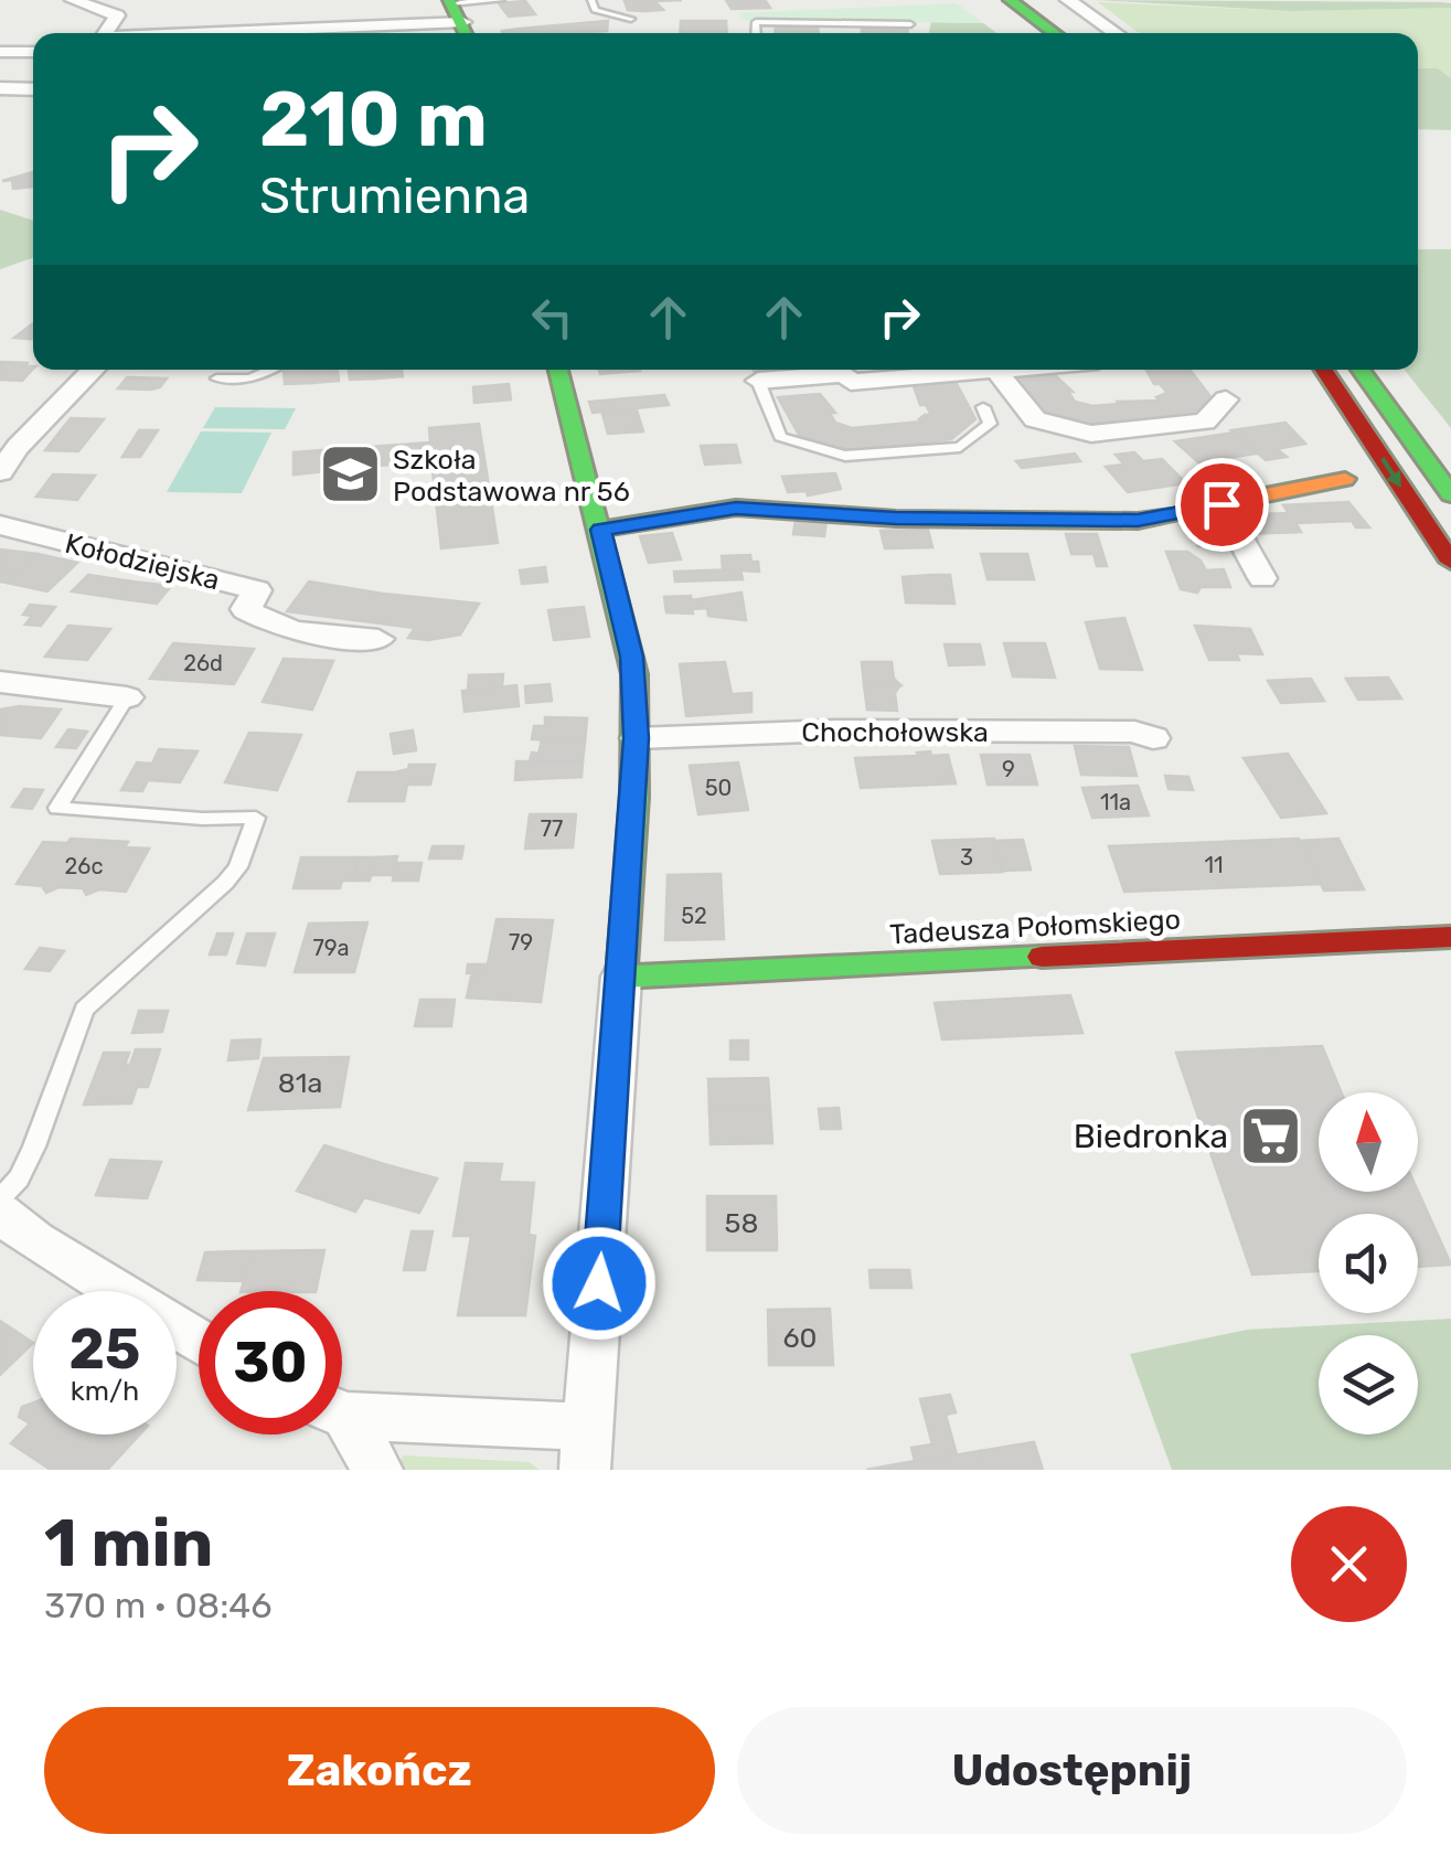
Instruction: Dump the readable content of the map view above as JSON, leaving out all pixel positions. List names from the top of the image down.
{
  "streets": {
    "street": ["Kołodziejska", "Chochołowska", "Tadeusza Połomskiego"]
  },
  "places": {
    "school or university": ["Szkoła Podstawowa nr 56"],
    "supermarket": ["Biedronka"]
  },
  "house_numbers": [
    "26d",
    "9",
    "50",
    "11a",
    "77",
    "3",
    "11",
    "26c",
    "52",
    "79",
    "79a",
    "81a",
    "58",
    "60"
  ],
  "north": "top",
  "page": {
    "turn": ["210 m", "Strumienna"],
    "speed": "25 km/h",
    "limit": "30",
    "heading": ["1 min", "370 m · 08:46"],
    "buttons": ["Zakończ", "Udostępnij"]
  }
}
